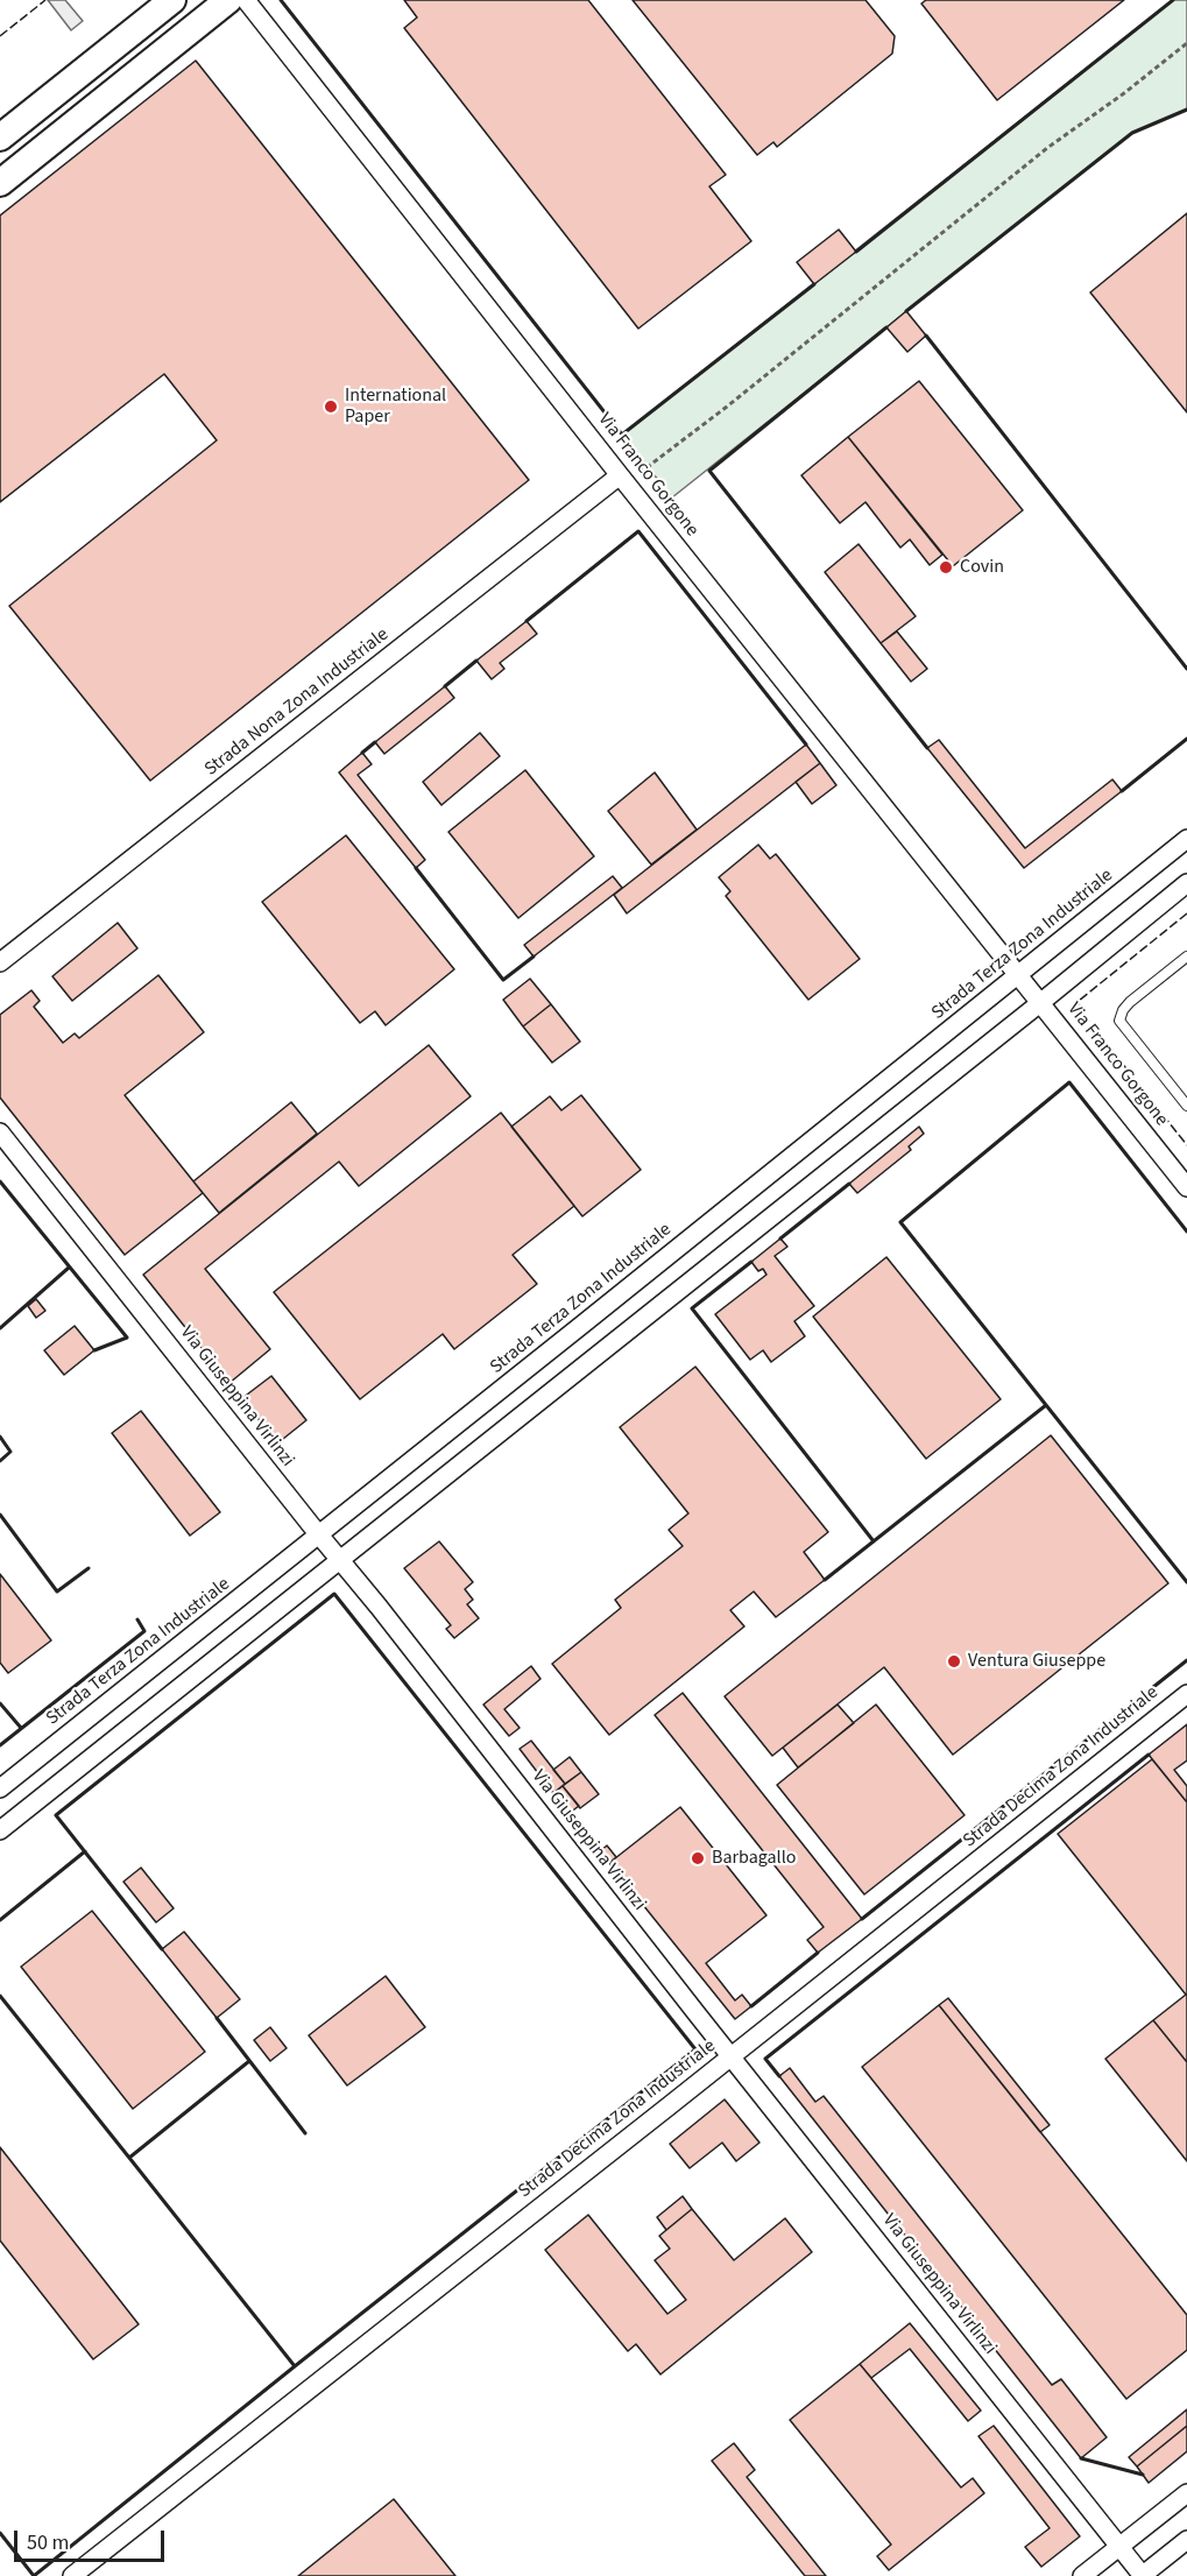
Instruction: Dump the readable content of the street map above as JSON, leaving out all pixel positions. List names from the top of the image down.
{
  "streets": {
    "street": [
      "Via Franco Gorgone",
      "Strada Nona Zona Industriale",
      "Strada Terza Zona Industriale",
      "Via Giuseppina Virlinzi",
      "Strada Decima Zona Industriale"
    ]
  },
  "crossings": [
    ["Via Franco Gorgone", "Strada Nona Zona Industriale"],
    ["Via Franco Gorgone", "Strada Terza Zona Industriale"],
    ["Strada Terza Zona Industriale", "Via Giuseppina Virlinzi"],
    ["Via Giuseppina Virlinzi", "Strada Decima Zona Industriale"]
  ],
  "places": [
    "International Paper",
    "Covin",
    "Ventura Giuseppe",
    "Barbagallo"
  ],
  "scale_bar": "50 m"
}
